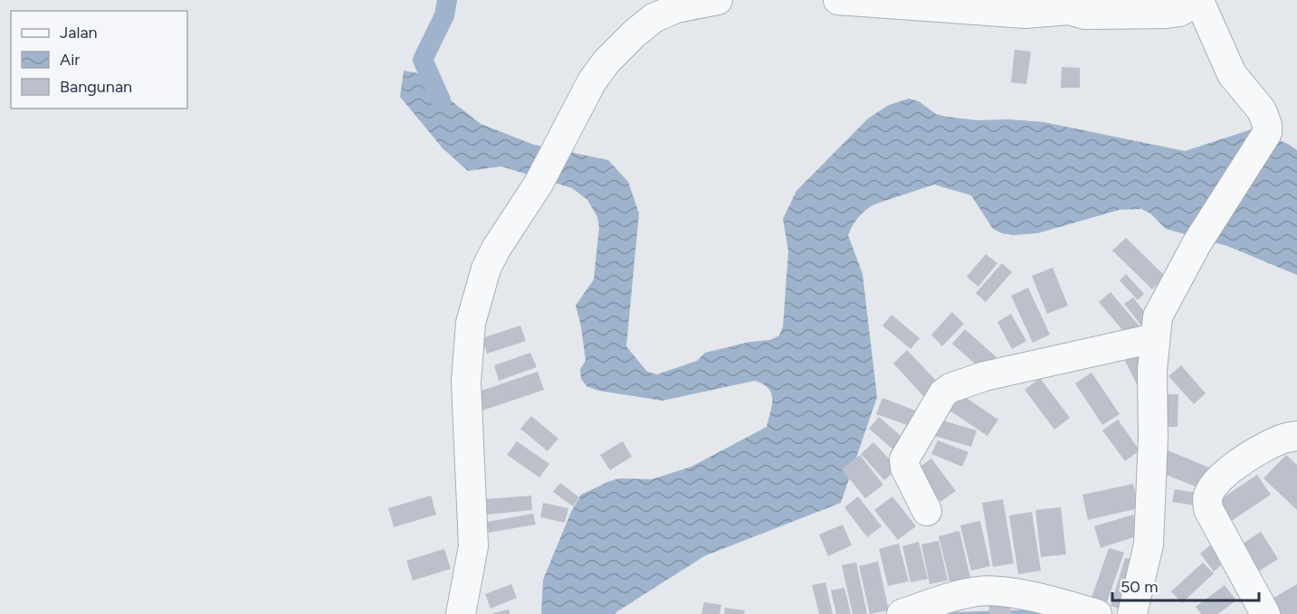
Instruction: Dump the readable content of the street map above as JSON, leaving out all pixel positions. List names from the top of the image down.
{
  "legend": ["Jalan", "Air", "Bangunan"],
  "scale_bar": "50 m"
}
